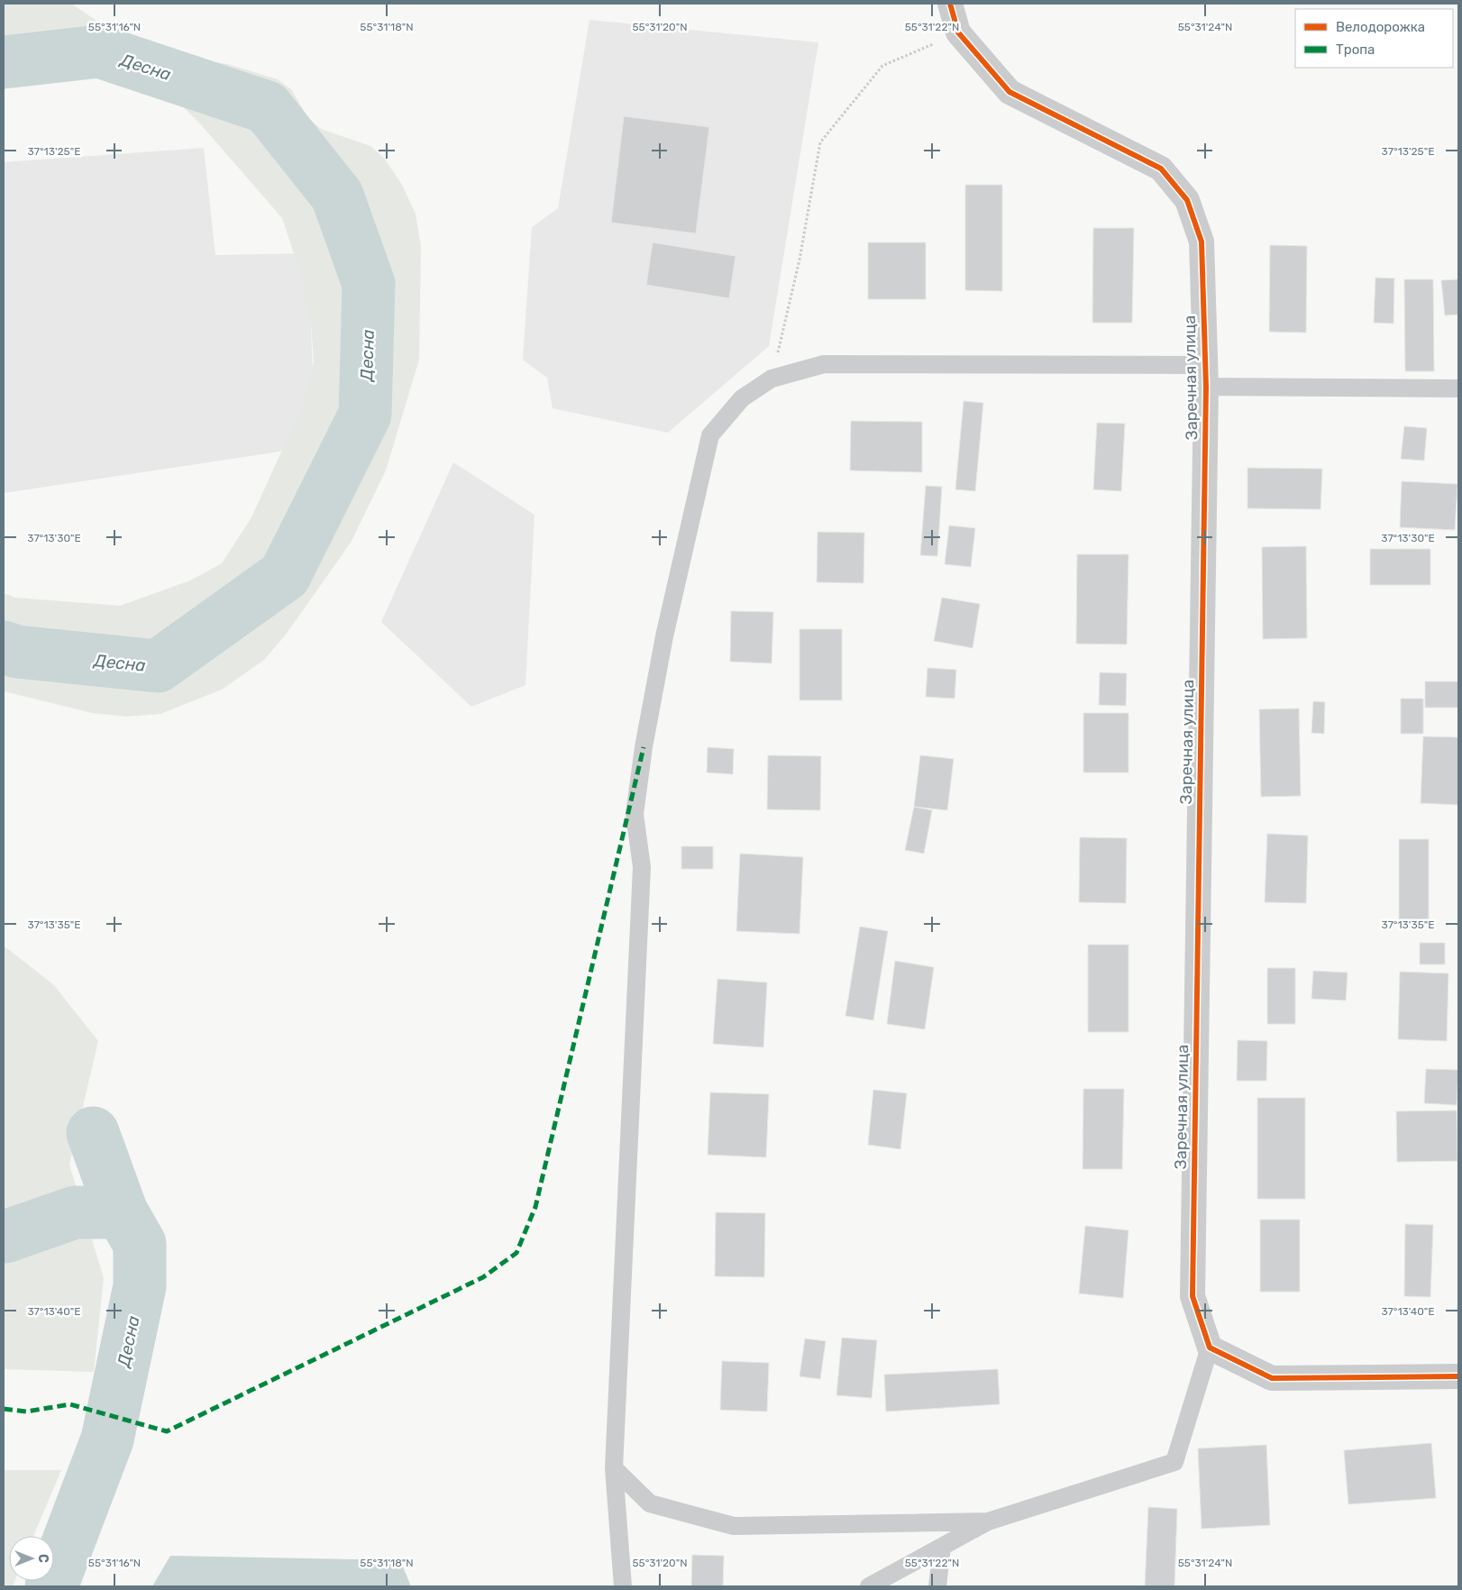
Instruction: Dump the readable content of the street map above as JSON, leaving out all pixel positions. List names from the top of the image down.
{
  "streets": {
    "street": ["Заречная улица"]
  },
  "water": ["Десна"],
  "legend": ["Велодорожка", "Тропа"],
  "north": "right",
  "coordinates": [
    "55°31'16\"N",
    "55°31'18\"N",
    "55°31'20\"N",
    "55°31'22\"N",
    "55°31'24\"N",
    "37°13'25\"E",
    "37°13'30\"E",
    "37°13'35\"E",
    "37°13'40\"E"
  ]
}
